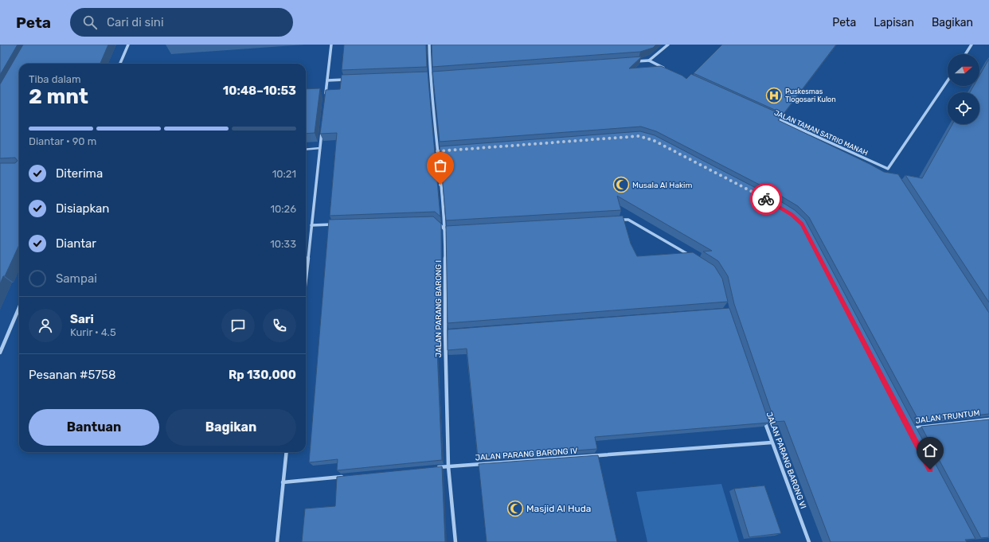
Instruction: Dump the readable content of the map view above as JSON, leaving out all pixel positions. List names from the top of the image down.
{
  "streets": {
    "street": [
      "JALAN TAMAN SATRIO MANAH",
      "JALAN PARANG BARONG I",
      "JALAN TRUNTUM",
      "JALAN PARANG BARONG IV",
      "JALAN PARANG BARONG VI"
    ]
  },
  "crossings": [
    ["JALAN PARANG BARONG I", "JALAN PARANG BARONG IV"],
    ["JALAN PARANG BARONG IV", "JALAN PARANG BARONG VI"]
  ],
  "places": {
    "hospital": ["Puskesmas Tlogosari Kulon"],
    "mosque": ["Musala Al Hakim", "Masjid Al Huda"]
  },
  "north": "right",
  "page": {
    "header": "Peta",
    "search": "Cari di sini",
    "nav": ["Peta", "Lapisan", "Bagikan"],
    "heading": ["2 mnt", "Tiba dalam", "10:48–10:53"],
    "panel": [
      "Sari",
      "Kurir · 4.5",
      "Pesanan #5758",
      "Rp 130,000"
    ],
    "bar": "Diantar · 90 m",
    "list": [
      ["Diterima", "10:21"],
      ["Disiapkan", "10:26"],
      ["Diantar", "10:33"],
      "Sampai"
    ],
    "buttons": ["Bantuan", "Bagikan"]
  }
}
